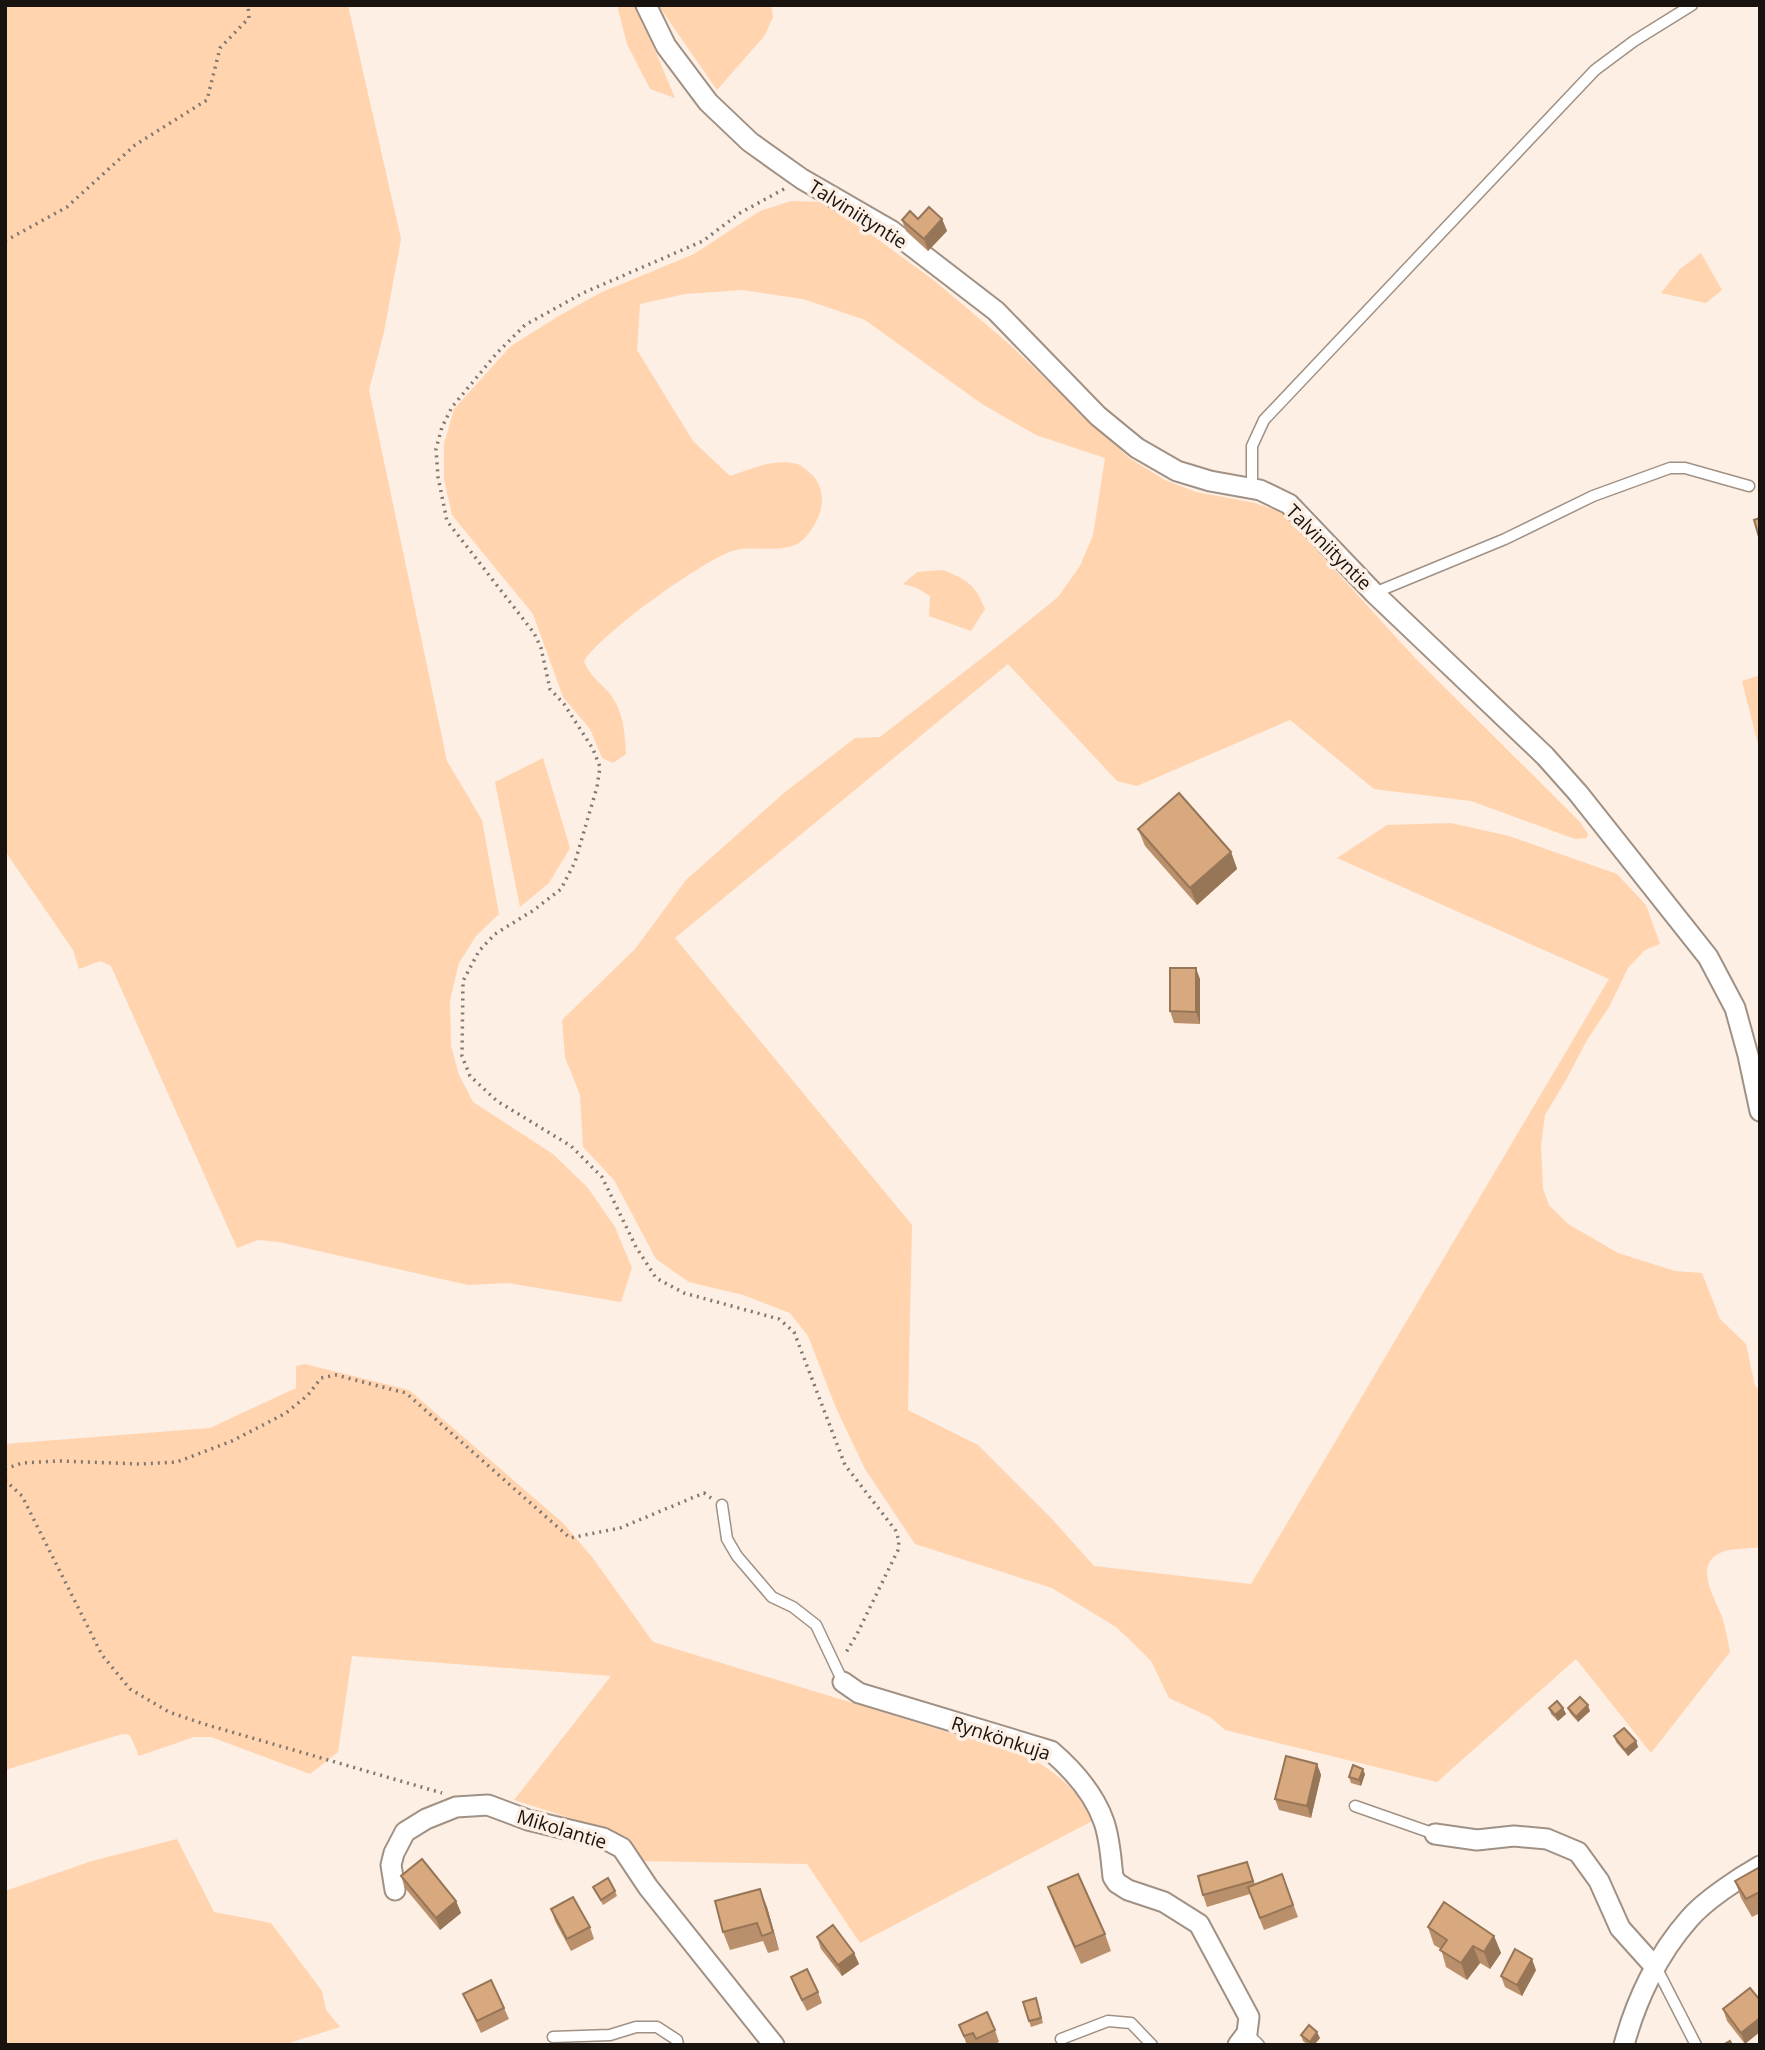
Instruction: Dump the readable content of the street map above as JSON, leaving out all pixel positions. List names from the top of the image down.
{
  "streets": {
    "street": ["Talviniityntie", "Rynkönkuja", "Mikolantie"]
  }
}
